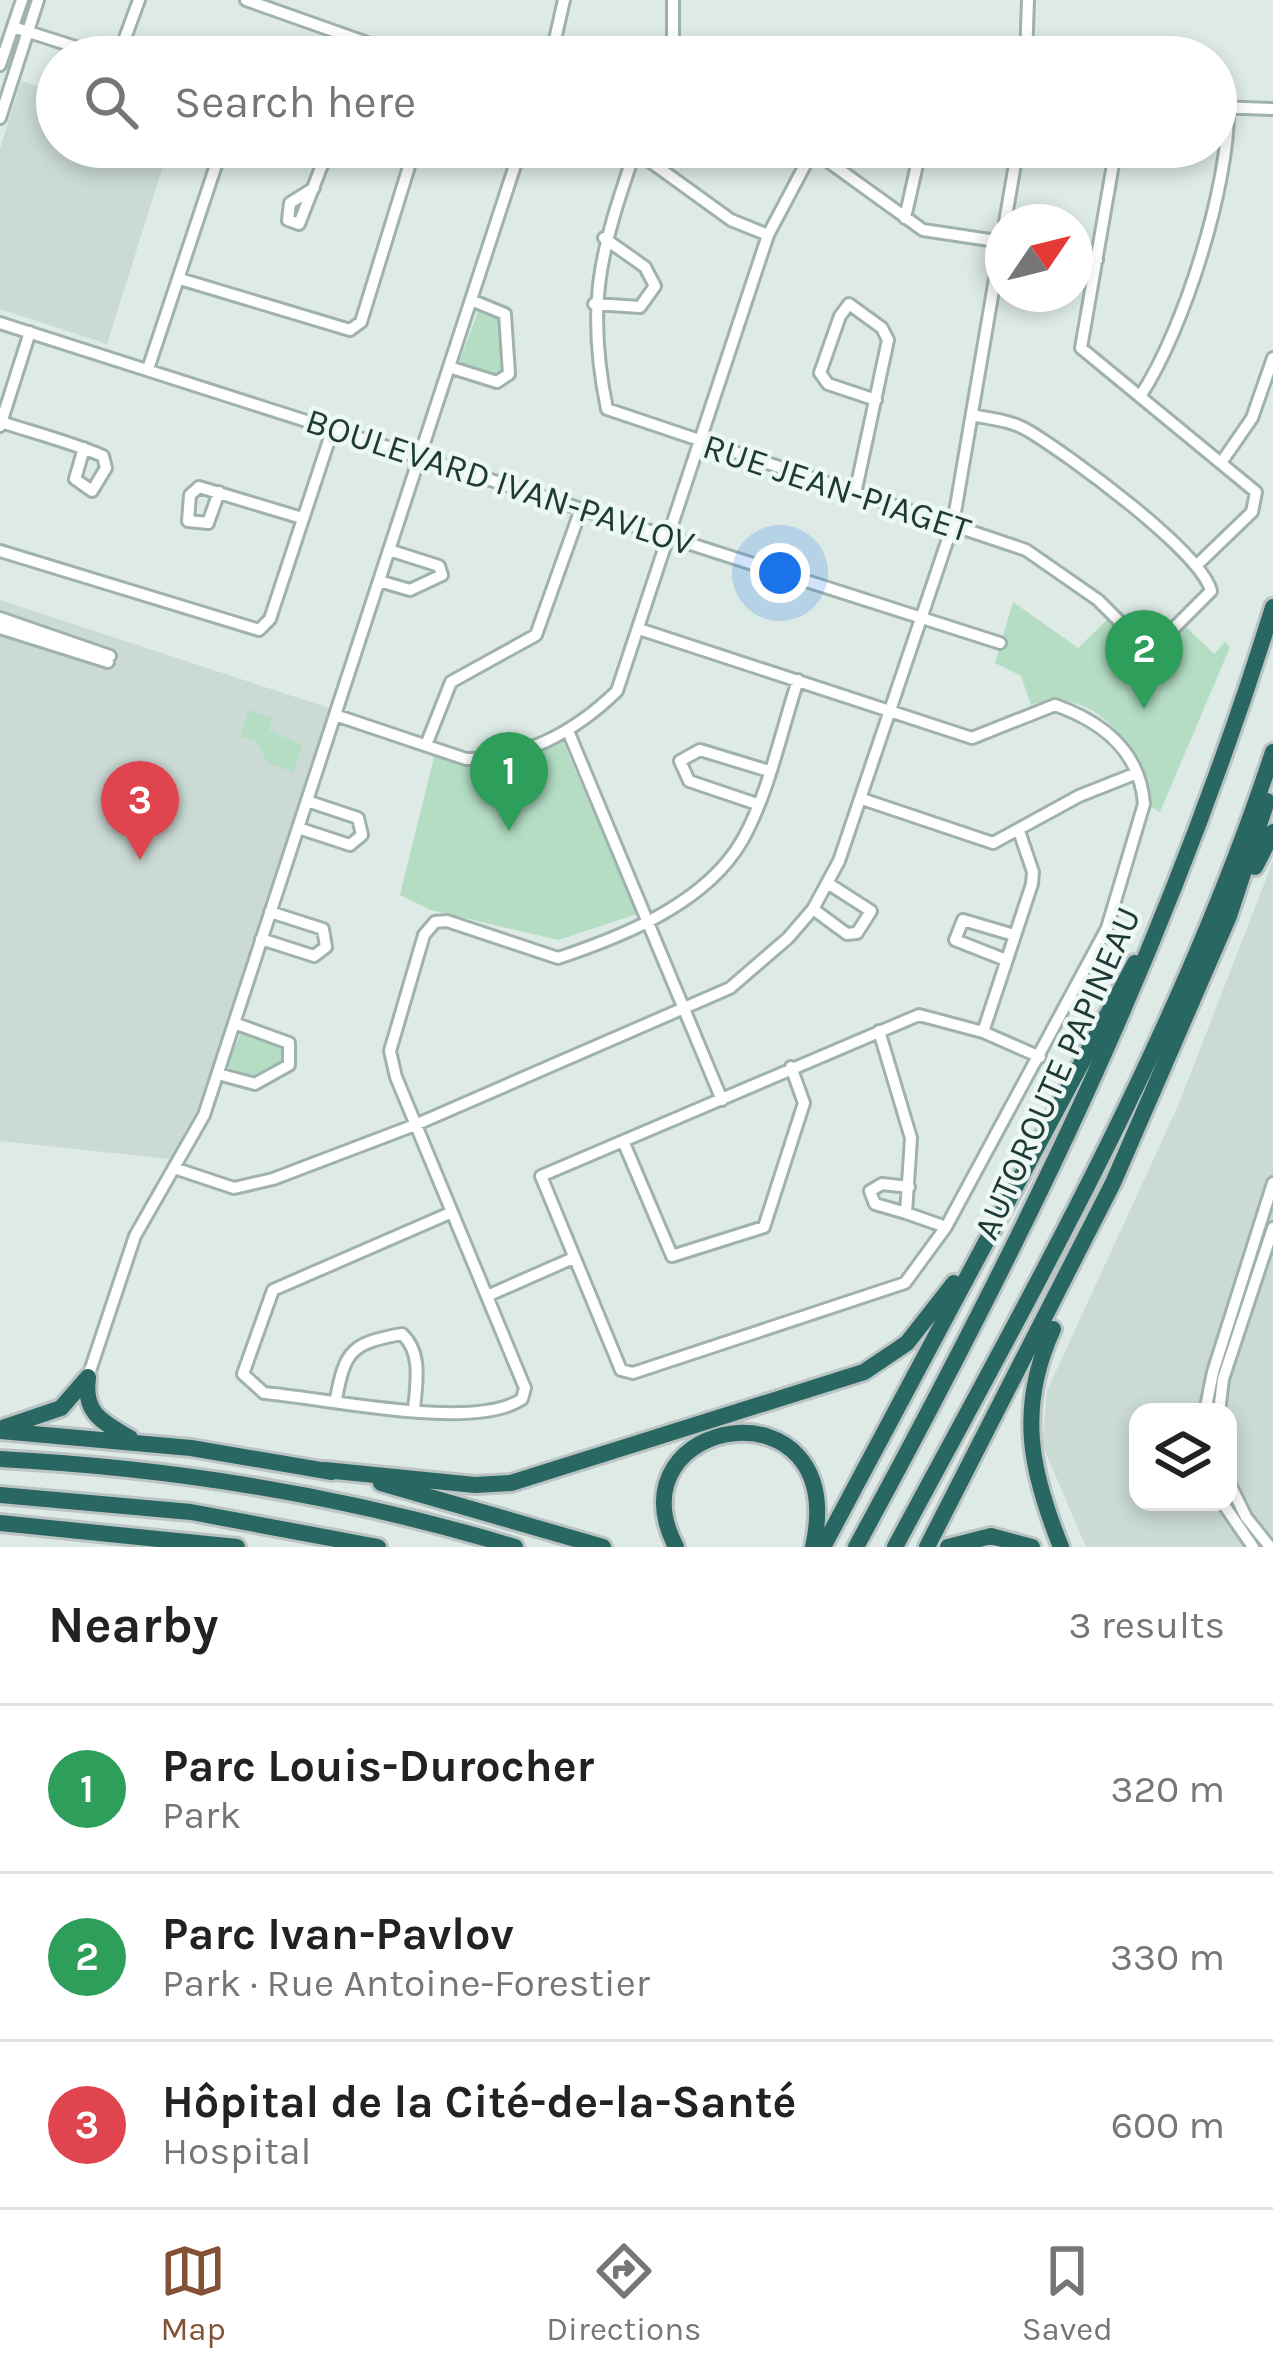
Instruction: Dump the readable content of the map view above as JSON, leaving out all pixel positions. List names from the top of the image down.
{
  "streets": {
    "highway": ["AUTOROUTE PAPINEAU"],
    "street": ["BOULEVARD IVAN-PAVLOV", "RUE JEAN-PIAGET"]
  },
  "north": "top right",
  "page": {
    "search": "Search here",
    "pins": ["2", "1", "3"],
    "heading": ["Nearby", "3 results"],
    "list": [
      {
        "mark": "1",
        "name": "Parc Louis-Durocher",
        "note": "Park",
        "value": "320 m"
      },
      {
        "mark": "2",
        "name": "Parc Ivan-Pavlov",
        "note": "Park · Rue Antoine-Forestier",
        "value": "330 m"
      },
      {
        "mark": "3",
        "name": "Hôpital de la Cité-de-la-Santé",
        "note": "Hospital",
        "value": "600 m"
      }
    ],
    "nav": ["Map", "Directions", "Saved"]
  }
}
